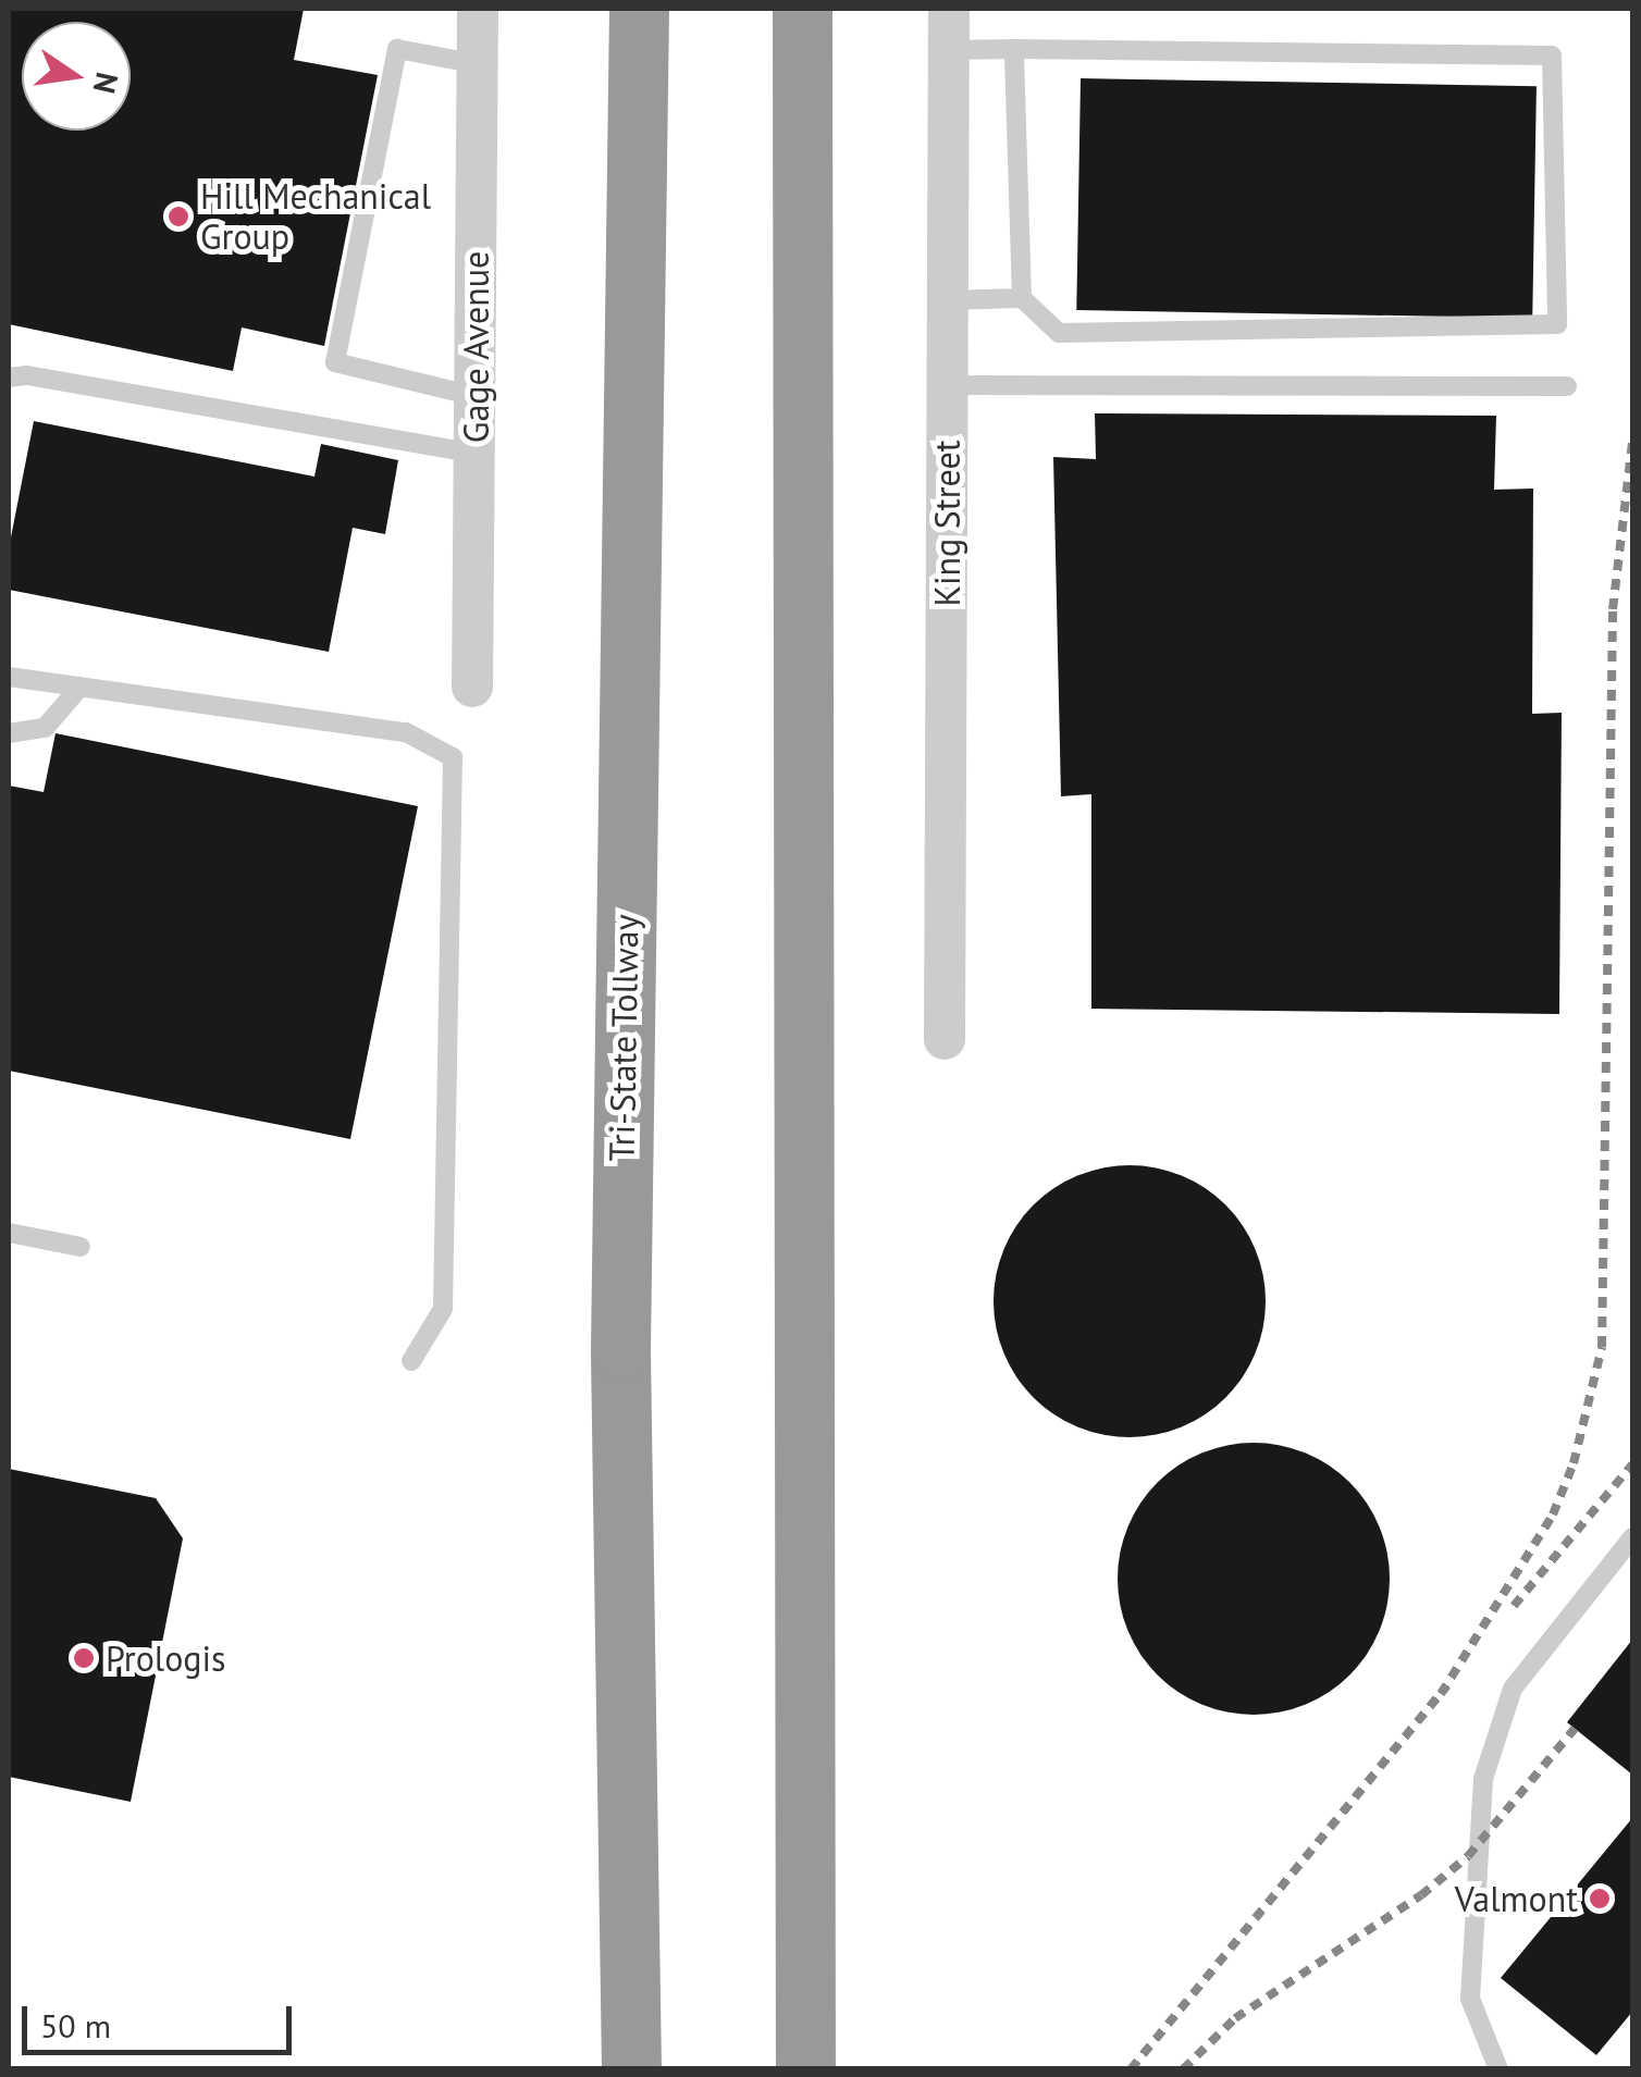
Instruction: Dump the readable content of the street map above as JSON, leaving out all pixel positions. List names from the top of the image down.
{
  "streets": {
    "highway": ["Tri-State Tollway"],
    "street": ["Gage Avenue", "King Street"]
  },
  "places": ["Hill Mechanical Group", "Prologis", "Valmont"],
  "scale_bar": "50 m",
  "north": "right"
}
